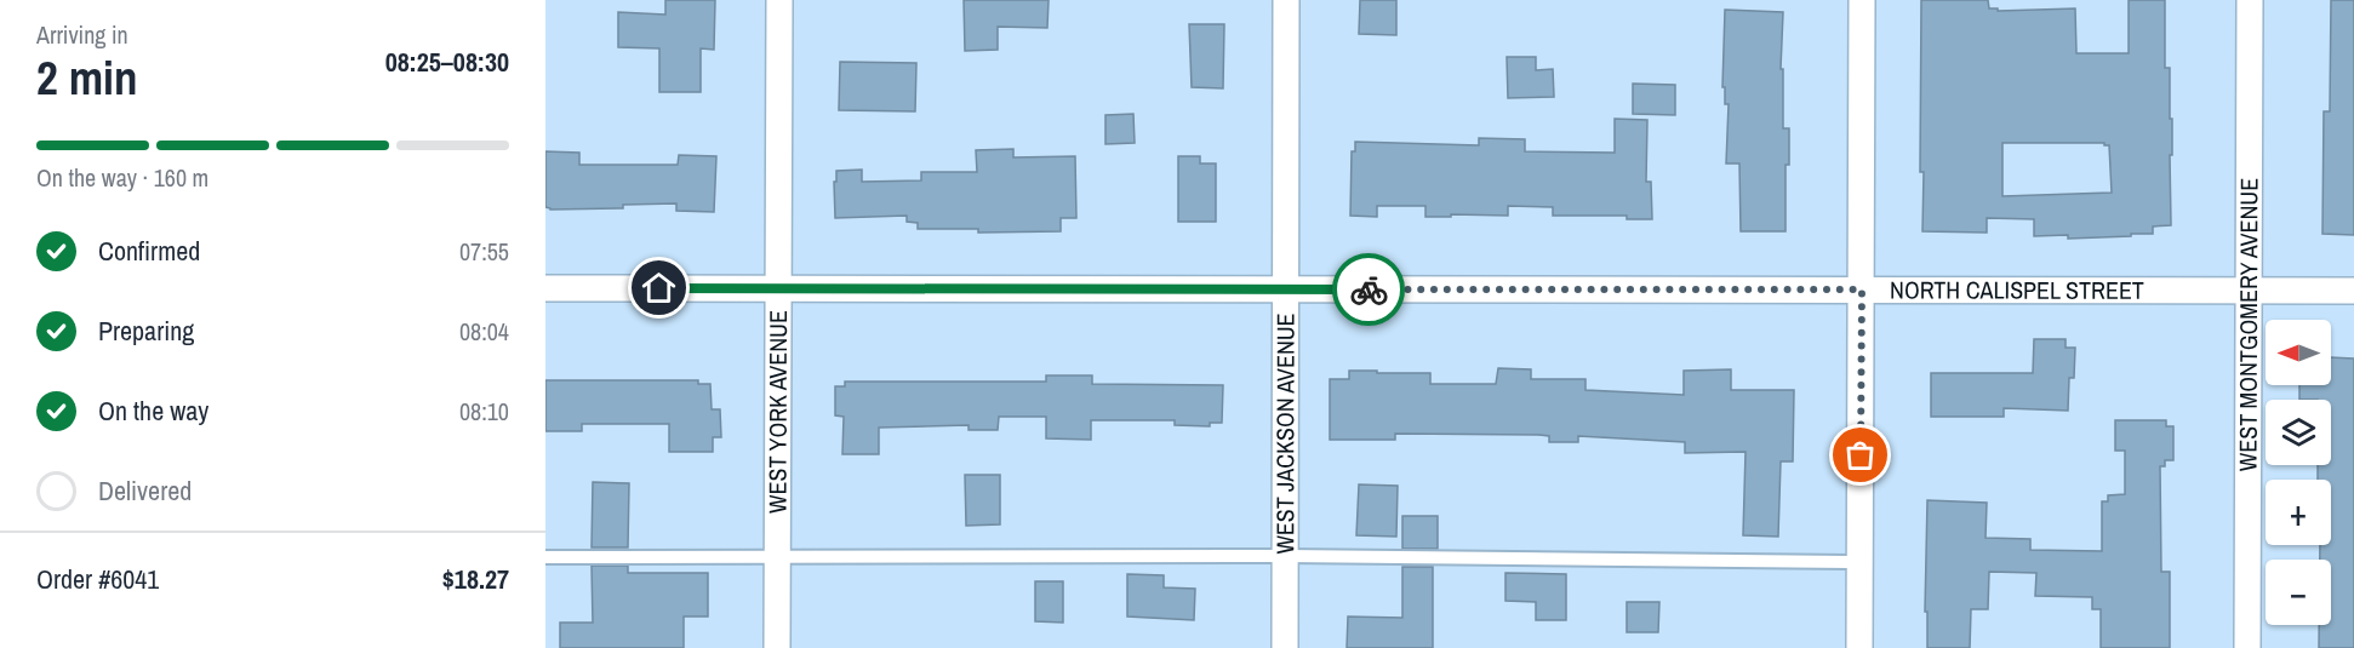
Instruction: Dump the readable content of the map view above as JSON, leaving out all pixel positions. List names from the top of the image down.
{
  "streets": {
    "street": [
      "NORTH CALISPEL STREET",
      "WEST MONTGOMERY AVENUE",
      "WEST YORK AVENUE",
      "WEST JACKSON AVENUE"
    ]
  },
  "crossings": [
    ["NORTH CALISPEL STREET", "WEST MONTGOMERY AVENUE"],
    ["NORTH CALISPEL STREET", "WEST YORK AVENUE"],
    ["NORTH CALISPEL STREET", "WEST JACKSON AVENUE"]
  ],
  "north": "left",
  "page": {
    "heading": ["2 min", "Arriving in", "08:25–08:30"],
    "panel": ["Order #6041", "$18.27"],
    "bar": "On the way · 160 m",
    "list": [
      ["Confirmed", "07:55"],
      ["Preparing", "08:04"],
      ["On the way", "08:10"],
      "Delivered"
    ],
    "map_buttons": ["+", "−"]
  }
}
